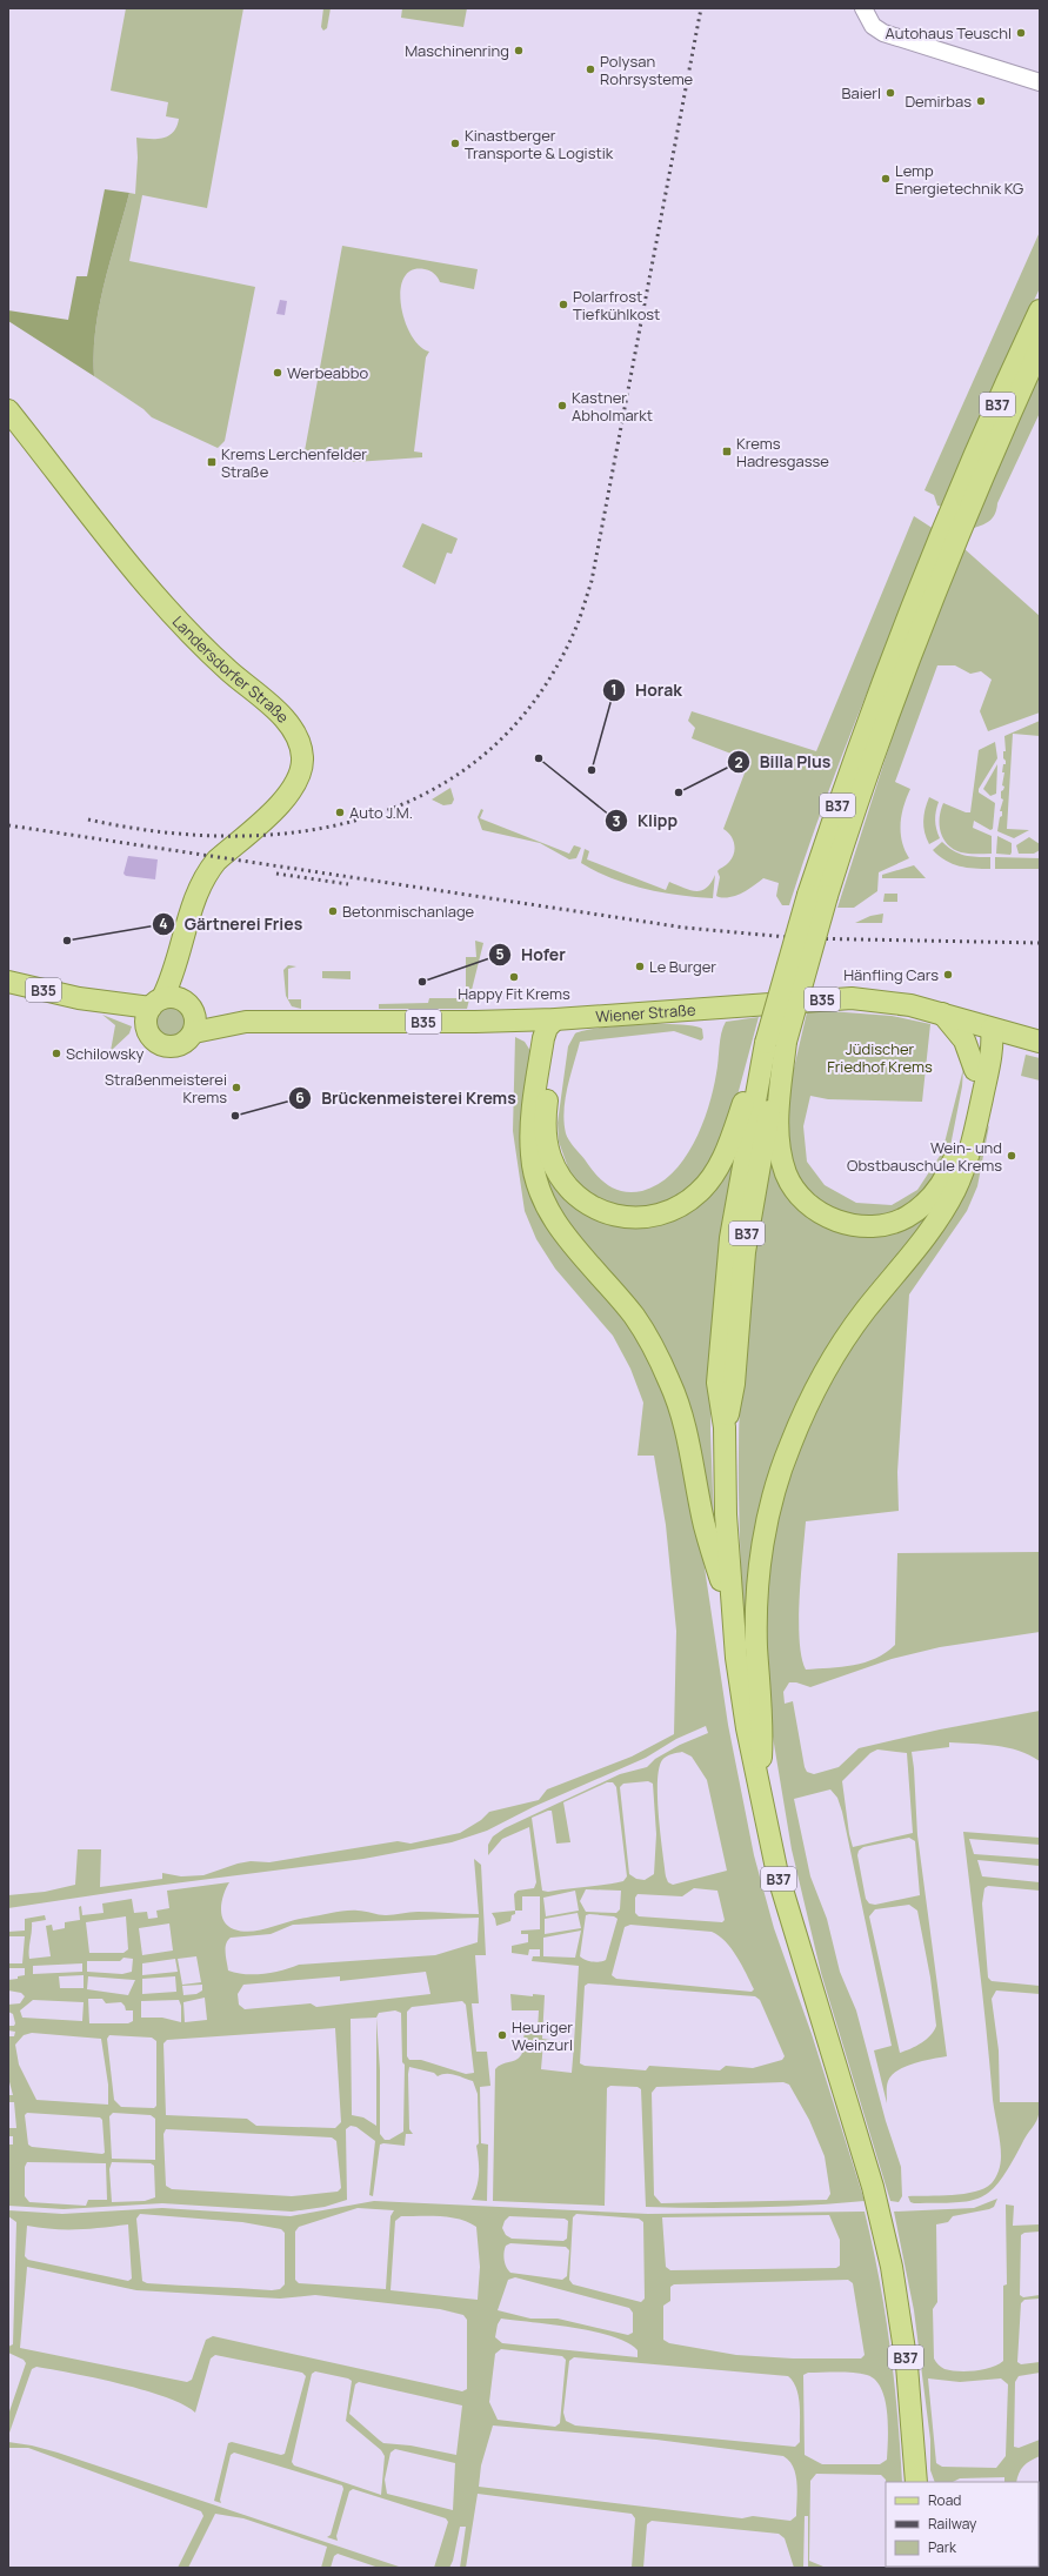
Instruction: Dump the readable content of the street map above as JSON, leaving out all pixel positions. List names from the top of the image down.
{
  "streets": {
    "main road": [
      "B37",
      "Landersdorfer Straße",
      "B35",
      "Wiener Straße"
    ]
  },
  "crossings": [
    ["Landersdorfer Straße", "Wiener Straße"]
  ],
  "parks": ["Jüdischer Friedhof Krems"],
  "places": {
    "other": [
      "Autohaus Teuschl",
      "Maschinenring",
      "Polysan Rohrsysteme",
      "Baierl",
      "Demirbas",
      "Kinastberger Transporte & Logistik",
      "Lemp Energietechnik KG",
      "Polarfrost Tiefkühlkost",
      "Werbeabbo",
      "Kastner Abholmarkt",
      "Klipp",
      "Horak",
      "Billa Plus",
      "Auto J.M.",
      "Betonmischanlage",
      "Gärtnerei Fries",
      "Le Burger",
      "Hänfling Cars",
      "Happy Fit Krems",
      "Hofer",
      "Schilowsky",
      "Straßenmeisterei Krems",
      "Brückenmeisterei Krems",
      "Wein- und Obstbauschule Krems",
      "Heuriger Weinzurl"
    ],
    "transit": ["Krems Hadresgasse", "Krems Lerchenfelder Straße"]
  },
  "legend": ["Road", "Railway", "Park"]
}
